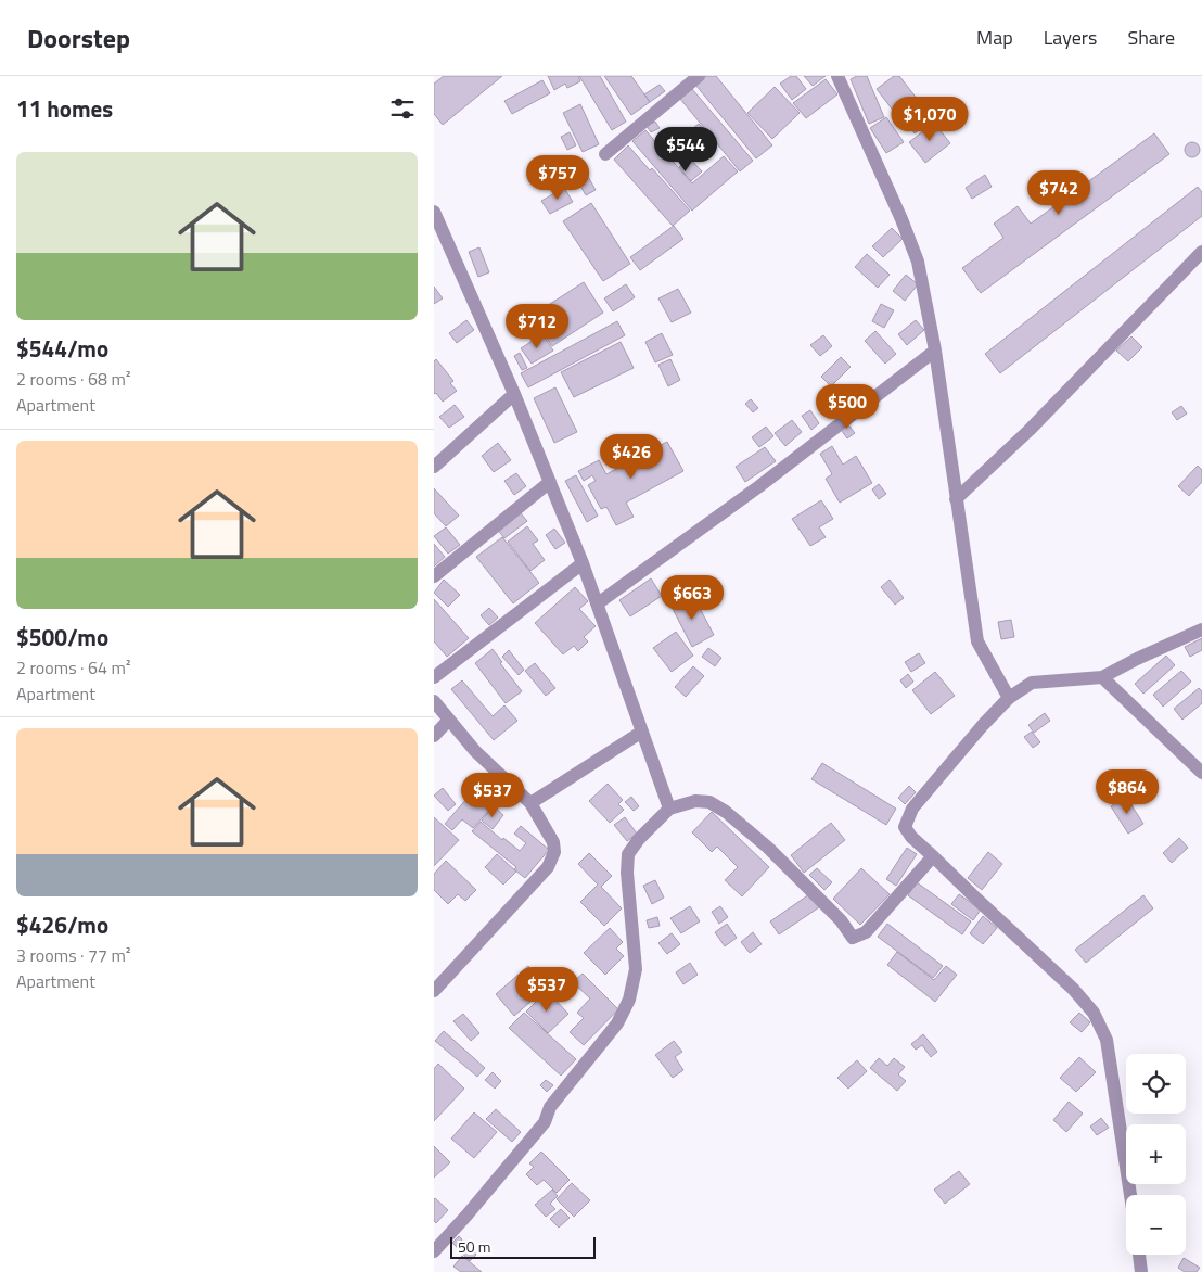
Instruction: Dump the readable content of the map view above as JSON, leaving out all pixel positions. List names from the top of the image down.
{
  "scale_bar": "50 m",
  "page": {
    "header": "Doorstep",
    "nav": ["Map", "Layers", "Share"],
    "heading": "11 homes",
    "price": [
      "$1,070",
      "$544",
      "$757",
      "$742",
      "$712",
      "$500",
      "$426",
      "$663",
      "$864",
      "$537",
      "$537"
    ],
    "list": [
      {
        "name": "$544/mo",
        "note": "2 rooms · 68 m² · Apartment"
      },
      {
        "name": "$500/mo",
        "note": "2 rooms · 64 m² · Apartment"
      },
      {
        "name": "$426/mo",
        "note": "3 rooms · 77 m² · Apartment"
      }
    ],
    "map_buttons": ["+", "−"],
    "scale": "50 m"
  }
}
